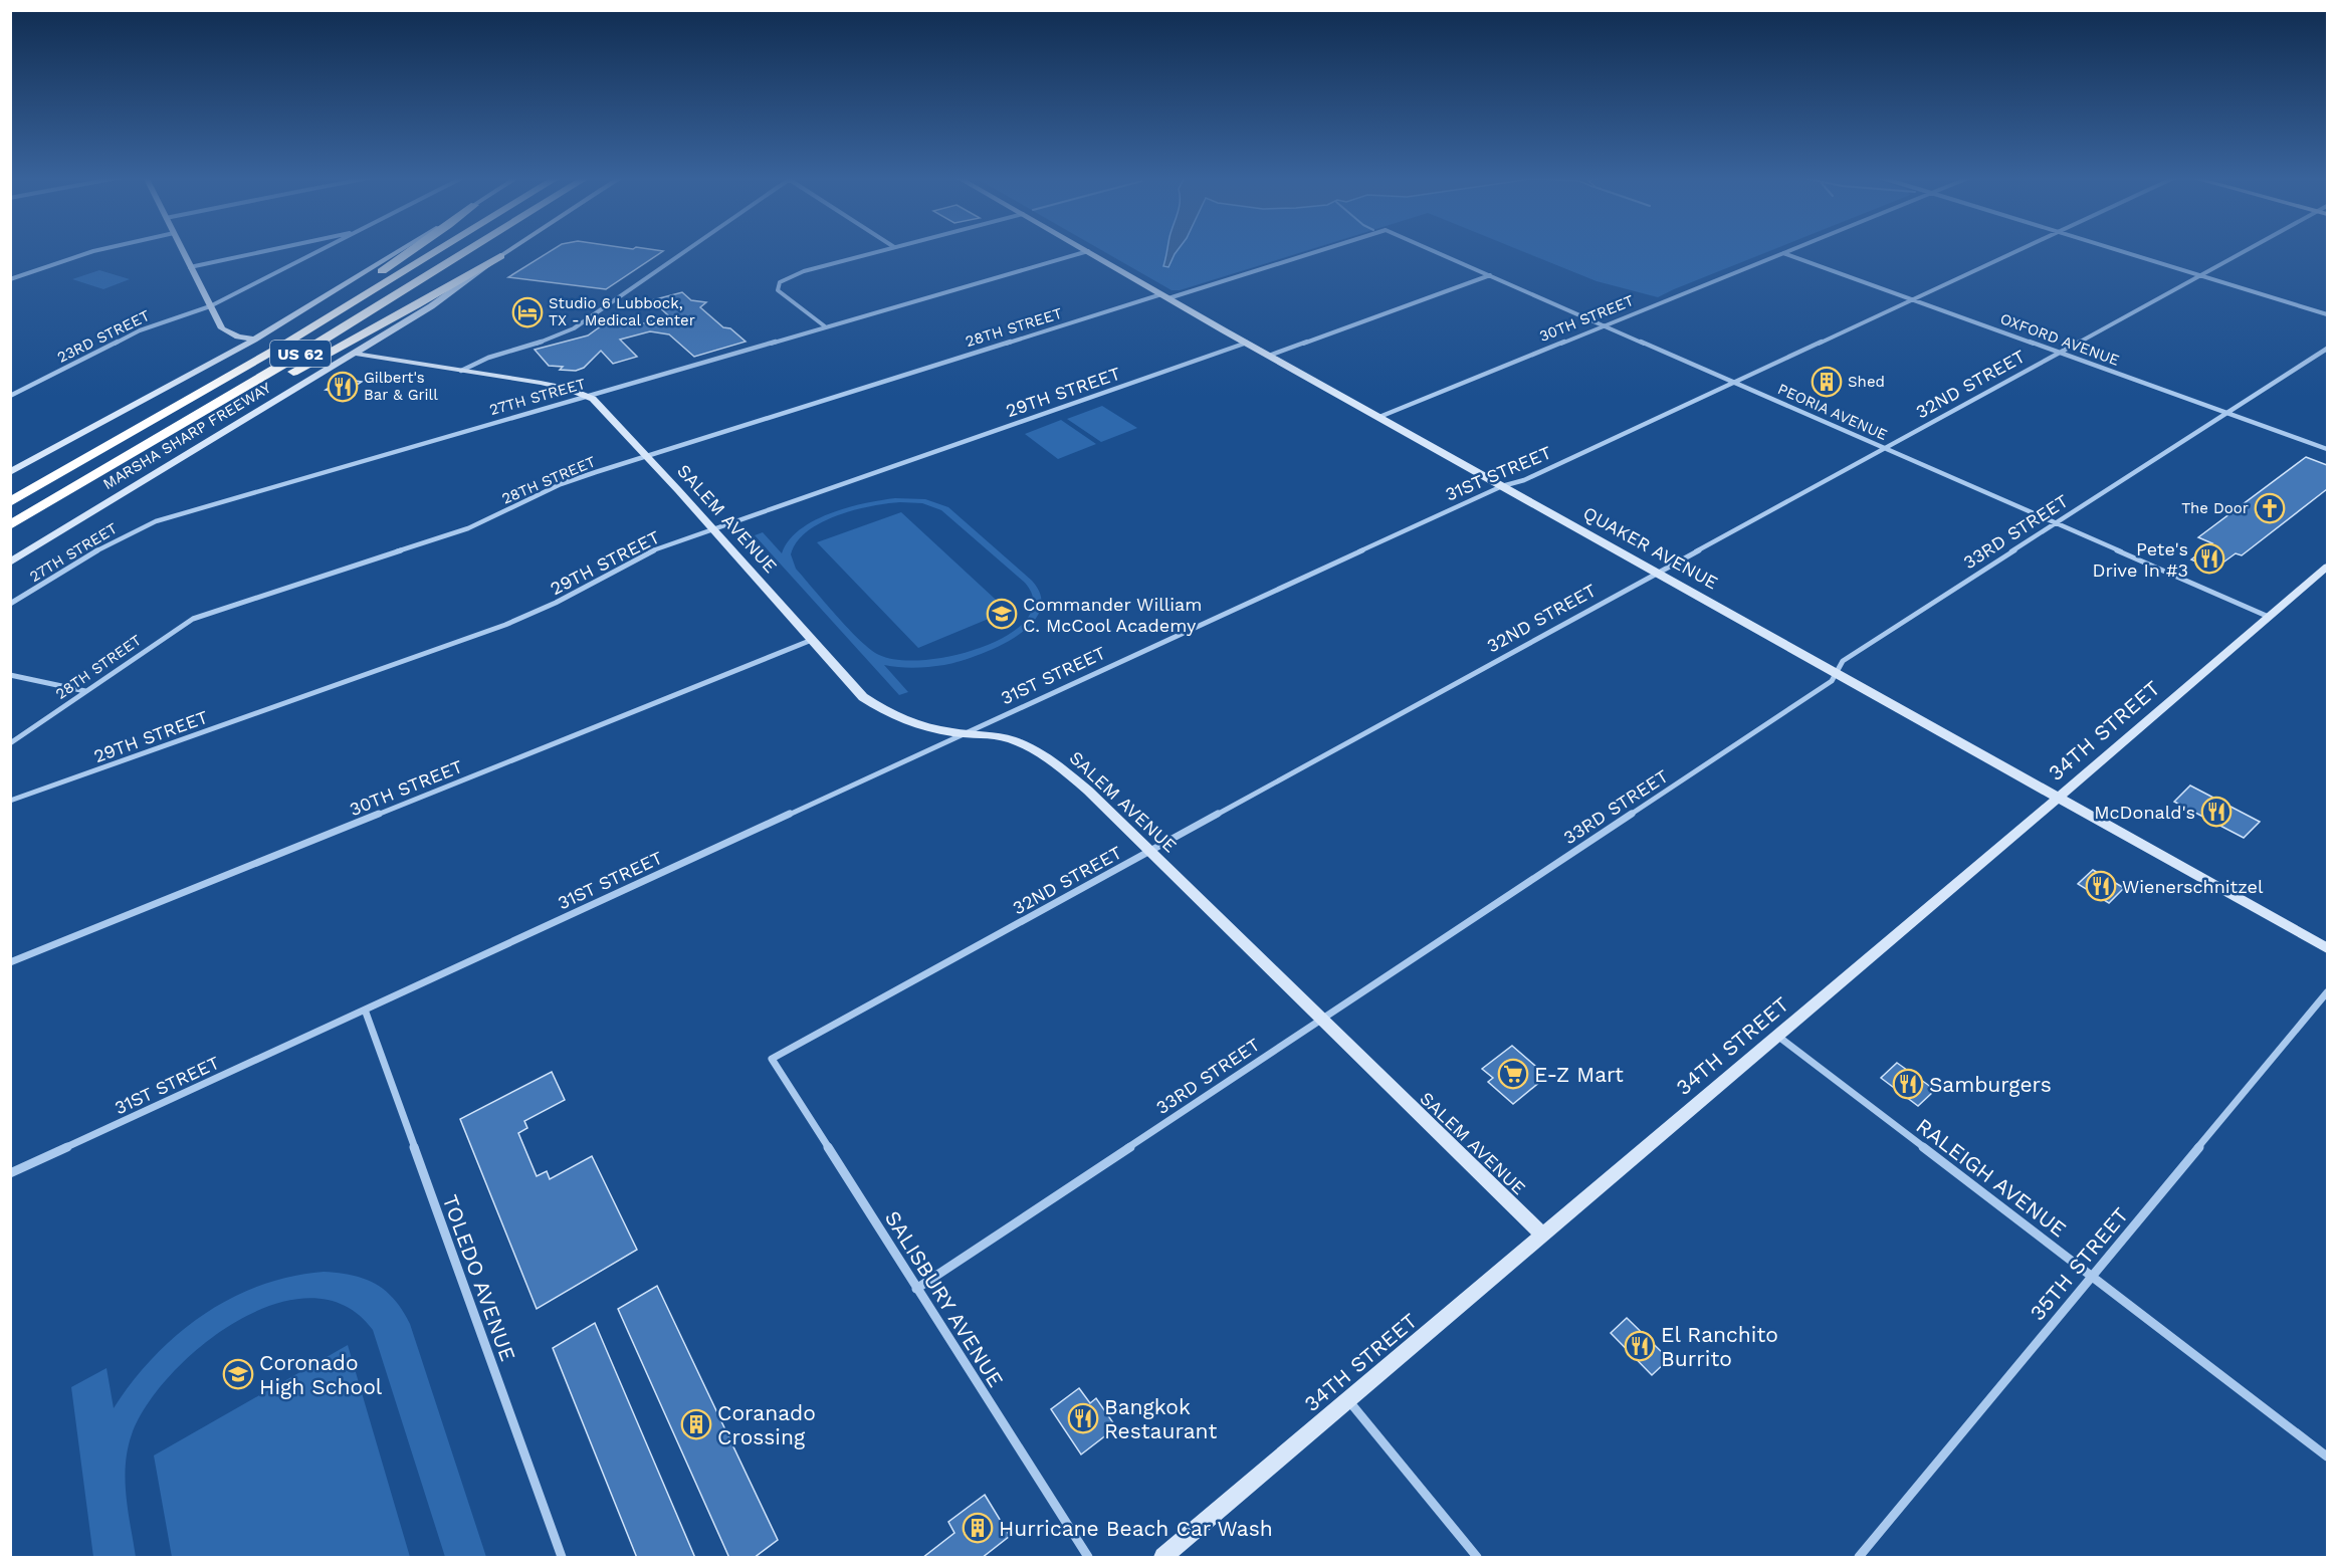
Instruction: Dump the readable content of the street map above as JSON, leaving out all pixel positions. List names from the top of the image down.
{
  "streets": {
    "highway": ["US 62", "MARSHA SHARP FREEWAY"],
    "main road": ["SALEM AVENUE", "QUAKER AVENUE", "34TH STREET"],
    "street": [
      "30TH STREET",
      "28TH STREET",
      "23RD STREET",
      "OXFORD AVENUE",
      "32ND STREET",
      "29TH STREET",
      "27TH STREET",
      "PEORIA AVENUE",
      "31ST STREET",
      "33RD STREET",
      "RALEIGH AVENUE",
      "35TH STREET",
      "TOLEDO AVENUE",
      "SALISBURY AVENUE"
    ]
  },
  "crossings": [
    ["30TH STREET", "OXFORD AVENUE"],
    ["30TH STREET", "PEORIA AVENUE"],
    ["30TH STREET", "SALEM AVENUE"],
    ["30TH STREET", "QUAKER AVENUE"],
    ["28TH STREET", "SALEM AVENUE"],
    ["28TH STREET", "QUAKER AVENUE"],
    ["OXFORD AVENUE", "32ND STREET"],
    ["OXFORD AVENUE", "31ST STREET"],
    ["OXFORD AVENUE", "33RD STREET"],
    ["32ND STREET", "PEORIA AVENUE"],
    ["32ND STREET", "SALEM AVENUE"],
    ["32ND STREET", "QUAKER AVENUE"],
    ["32ND STREET", "SALISBURY AVENUE"],
    ["29TH STREET", "SALEM AVENUE"],
    ["29TH STREET", "QUAKER AVENUE"],
    ["27TH STREET", "SALEM AVENUE"],
    ["27TH STREET", "QUAKER AVENUE"],
    ["PEORIA AVENUE", "31ST STREET"],
    ["PEORIA AVENUE", "33RD STREET"],
    ["PEORIA AVENUE", "34TH STREET"],
    ["MARSHA SHARP FREEWAY", "SALEM AVENUE"],
    ["31ST STREET", "SALEM AVENUE"],
    ["31ST STREET", "QUAKER AVENUE"],
    ["31ST STREET", "TOLEDO AVENUE"],
    ["SALEM AVENUE", "33RD STREET"],
    ["SALEM AVENUE", "34TH STREET"],
    ["33RD STREET", "QUAKER AVENUE"],
    ["33RD STREET", "SALISBURY AVENUE"],
    ["QUAKER AVENUE", "34TH STREET"],
    ["34TH STREET", "RALEIGH AVENUE"],
    ["RALEIGH AVENUE", "35TH STREET"]
  ],
  "places": {
    "hotel": ["Studio 6 Lubbock, TX - Medical Center"],
    "building": ["Shed", "Coranado Crossing", "Hurricane Beach Car Wash"],
    "restaurant": [
      "Gilbert's Bar & Grill",
      "Pete's Drive In #3",
      "McDonald's",
      "Wienerschnitzel",
      "Samburgers",
      "El Ranchito Burrito",
      "Bangkok Restaurant"
    ],
    "church": ["The Door"],
    "school or university": ["Commander William C. McCool Academy", "Coronado High School"],
    "supermarket": ["E-Z Mart"]
  }
}
